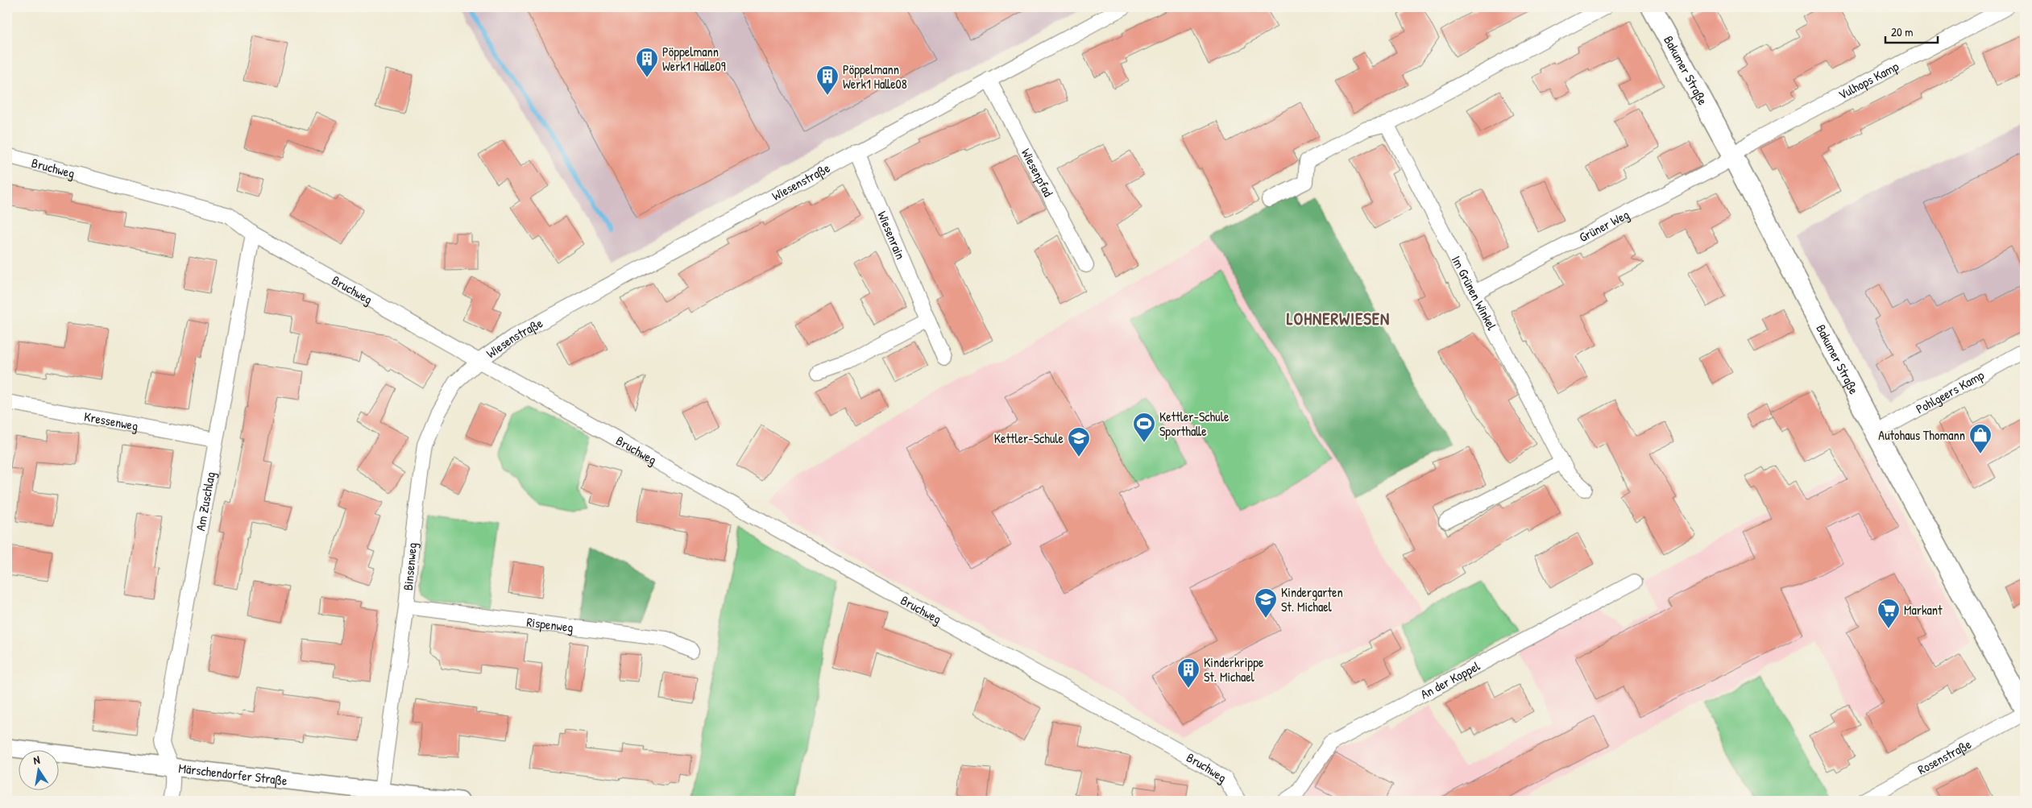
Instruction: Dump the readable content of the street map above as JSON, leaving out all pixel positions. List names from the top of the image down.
{
  "streets": {
    "main road": ["Bakumer Straße"],
    "street": [
      "Vulhops Kamp",
      "Bruchweg",
      "Wiesenpfad",
      "Wiesenstraße",
      "Grüner Weg",
      "Wiesenrain",
      "Im Grünen Winkel",
      "Pohlgeers Kamp",
      "Kressenweg",
      "Am Zuschlag",
      "Binsenweg",
      "Rispenweg",
      "An der Koppel",
      "Rosenstraße",
      "Märschendorfer Straße"
    ]
  },
  "crossings": [
    ["Bakumer Straße", "Vulhops Kamp"],
    ["Bakumer Straße", "Grüner Weg"],
    ["Bakumer Straße", "Pohlgeers Kamp"],
    ["Vulhops Kamp", "Grüner Weg"],
    ["Bruchweg", "Wiesenstraße"],
    ["Bruchweg", "Am Zuschlag"],
    ["Bruchweg", "Binsenweg"],
    ["Wiesenpfad", "Wiesenstraße"],
    ["Wiesenstraße", "Wiesenrain"],
    ["Wiesenstraße", "Binsenweg"],
    ["Grüner Weg", "Im Grünen Winkel"],
    ["Kressenweg", "Am Zuschlag"],
    ["Am Zuschlag", "Märschendorfer Straße"],
    ["Binsenweg", "Rispenweg"],
    ["Binsenweg", "Märschendorfer Straße"]
  ],
  "districts": ["LOHNERWIESEN"],
  "places": {
    "building": ["Pöppelmann Werk1 Halle09", "Pöppelmann Werk1 Halle08", "Kinderkrippe St. Michael"],
    "sports": ["Kettler-Schule Sporthalle"],
    "shop": ["Autohaus Thomann"],
    "school or university": ["Kettler-Schule", "Kindergarten St. Michael"],
    "supermarket": ["Markant"]
  },
  "scale_bar": "20 m",
  "north": "top"
}
